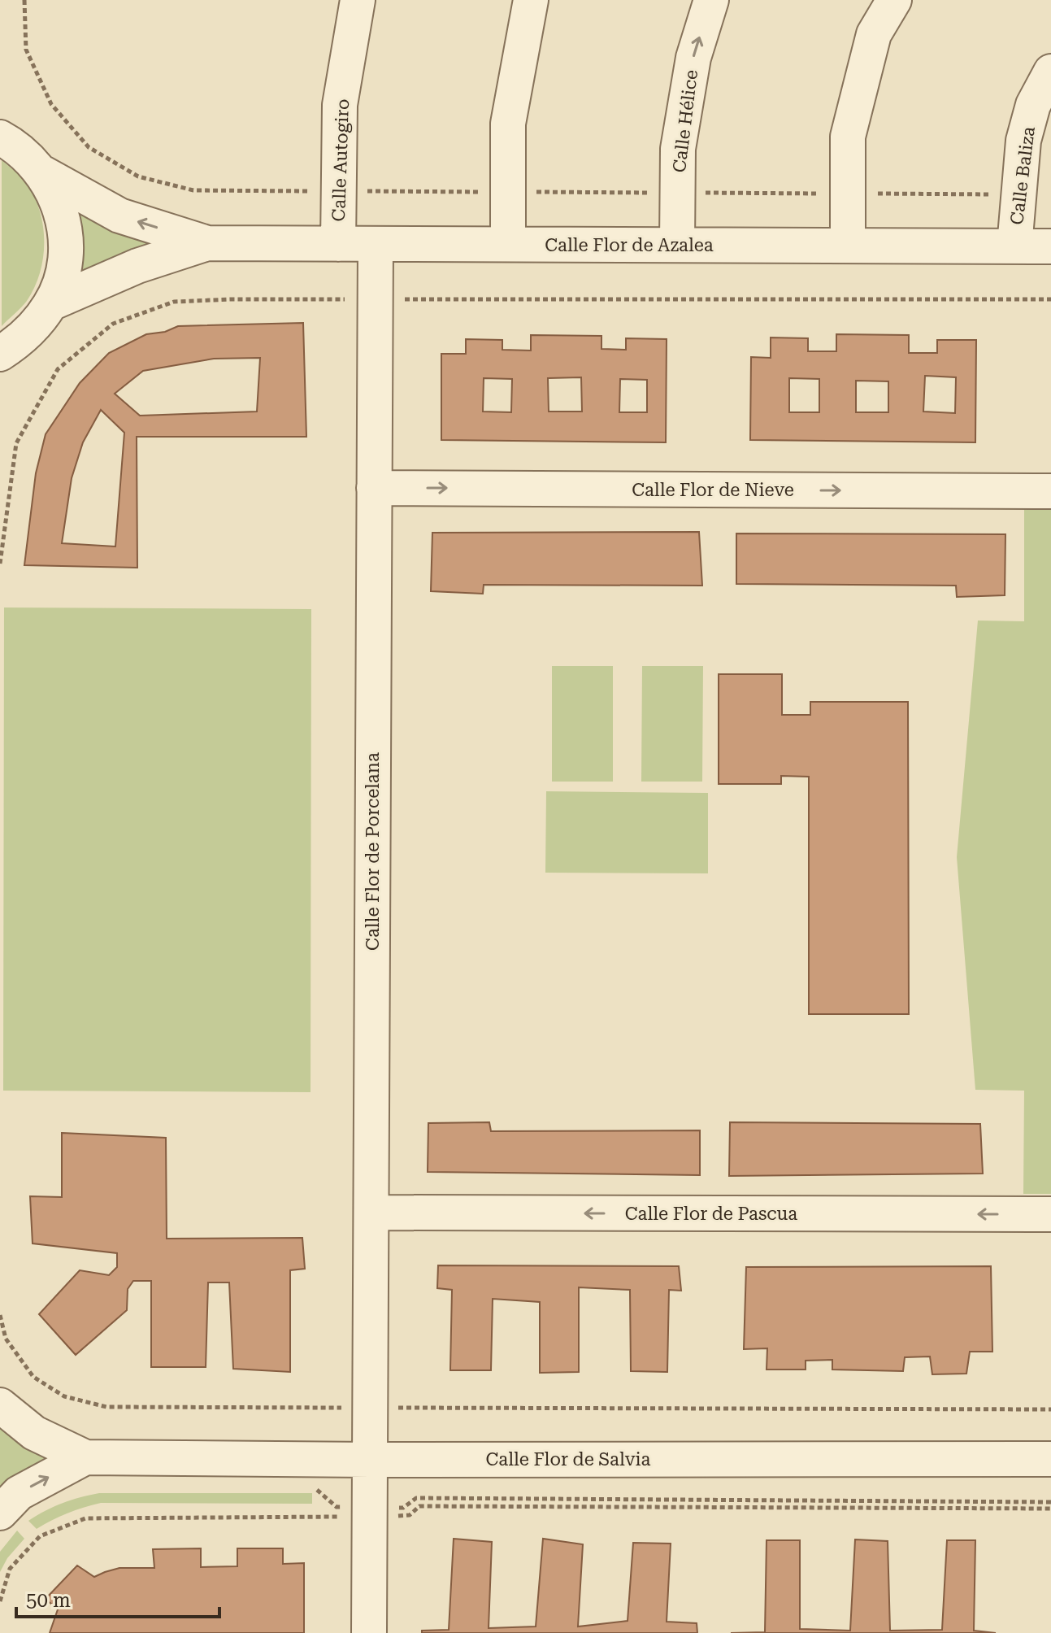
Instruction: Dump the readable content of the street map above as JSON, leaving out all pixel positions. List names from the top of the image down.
{
  "streets": {
    "street": [
      "Calle Hélice",
      "Calle Autogiro",
      "Calle Baliza",
      "Calle Flor de Azalea",
      "Calle Flor de Nieve",
      "Calle Flor de Porcelana",
      "Calle Flor de Pascua",
      "Calle Flor de Salvia"
    ]
  },
  "crossings": [
    ["Calle Hélice", "Calle Flor de Azalea"],
    ["Calle Autogiro", "Calle Flor de Azalea"],
    ["Calle Baliza", "Calle Flor de Azalea"],
    ["Calle Flor de Azalea", "Calle Flor de Porcelana"],
    ["Calle Flor de Nieve", "Calle Flor de Porcelana"],
    ["Calle Flor de Porcelana", "Calle Flor de Pascua"],
    ["Calle Flor de Porcelana", "Calle Flor de Salvia"]
  ],
  "one_way": ["Calle Flor de Nieve", "Calle Flor de Pascua"],
  "scale_bar": "50 m"
}
